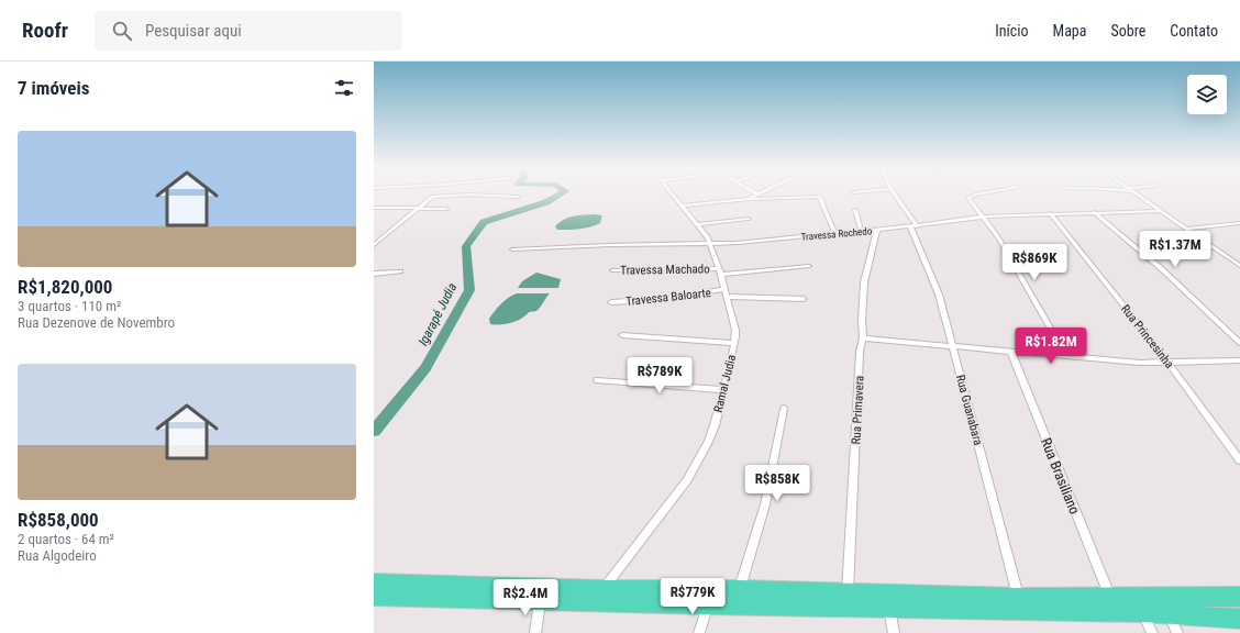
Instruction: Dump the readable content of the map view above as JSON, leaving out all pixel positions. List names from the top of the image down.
{
  "streets": {
    "street": [
      "Travessa Rochedo",
      "Travessa Machado",
      "Travessa Baloarte",
      "Rua Princesinha",
      "Ramal Judia",
      "Rua Primavera",
      "Rua Guanabara",
      "Rua Brasiliano"
    ]
  },
  "crossings": [
    ["Travessa Rochedo", "Rua Princesinha"],
    ["Travessa Rochedo", "Ramal Judia"],
    ["Travessa Rochedo", "Rua Primavera"],
    ["Travessa Rochedo", "Rua Guanabara"],
    ["Travessa Machado", "Ramal Judia"],
    ["Travessa Baloarte", "Ramal Judia"]
  ],
  "water": ["Igarapé Judia"],
  "page": {
    "header": "Roofr",
    "search": "Pesquisar aqui",
    "nav": [
      "Início",
      "Mapa",
      "Sobre",
      "Contato"
    ],
    "heading": "7 imóveis",
    "list": [
      {
        "name": "R$1,820,000",
        "note": "3 quartos · 110 m² · Rua Dezenove de Novembro"
      },
      {
        "name": "R$858,000",
        "note": "2 quartos · 64 m² · Rua Algodeiro"
      }
    ],
    "price": [
      "R$1.37M",
      "R$869K",
      "R$1.82M",
      "R$789K",
      "R$858K",
      "R$779K",
      "R$2.4M"
    ]
  }
}
